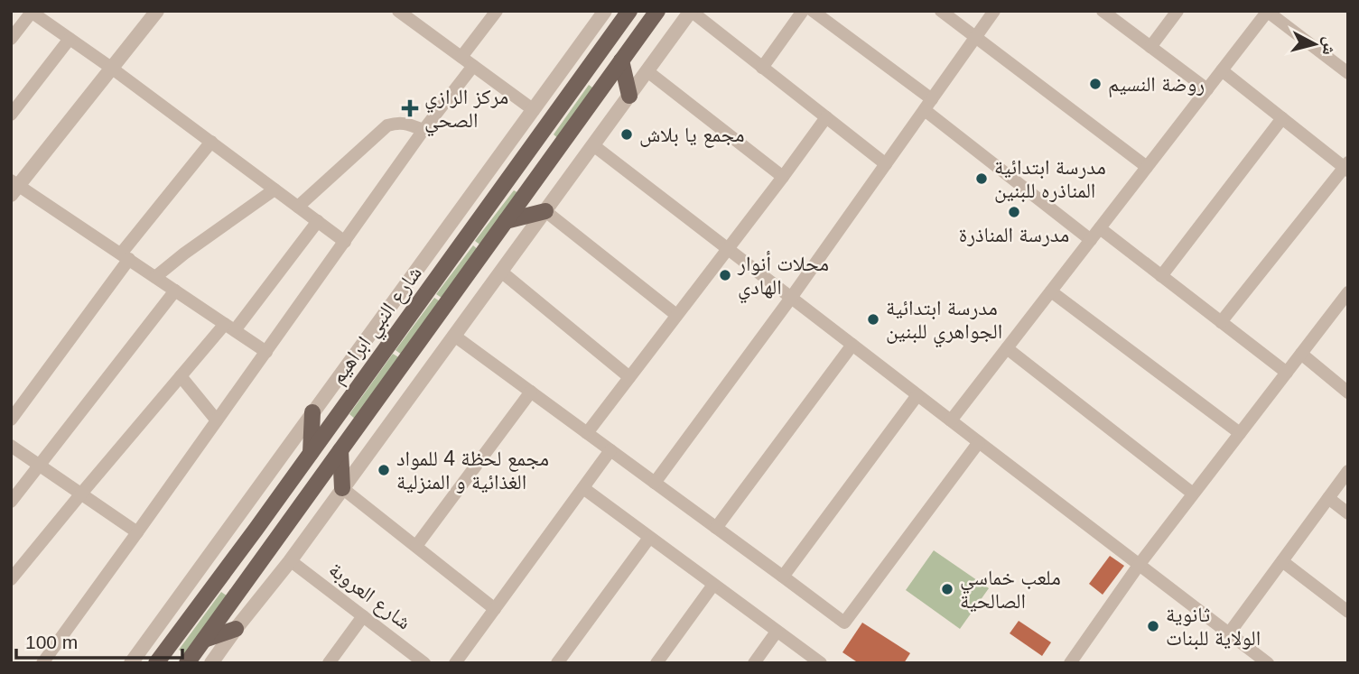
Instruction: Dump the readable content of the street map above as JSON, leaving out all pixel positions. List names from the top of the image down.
{
  "streets": {
    "main road": ["شارع النبي ابراهيم"],
    "street": ["شارع العروبة"]
  },
  "places": {
    "other": [
      "روضة النسيم",
      "مجمع يا بلاش",
      "مدرسة ابتدائية المناذره للبنين",
      "مدرسة المناذرة",
      "محلات أنوار الهادي",
      "مدرسة ابتدائية الجواهري للبنين",
      "مجمع لحظة 4 للمواد الغذائية و المنزلية",
      "ملعب خماسي الصالحية",
      "ثانوية الولاية للبنات"
    ],
    "health": ["مركز الرازي الصحي"]
  },
  "scale_bar": "100 m",
  "north": "right"
}
